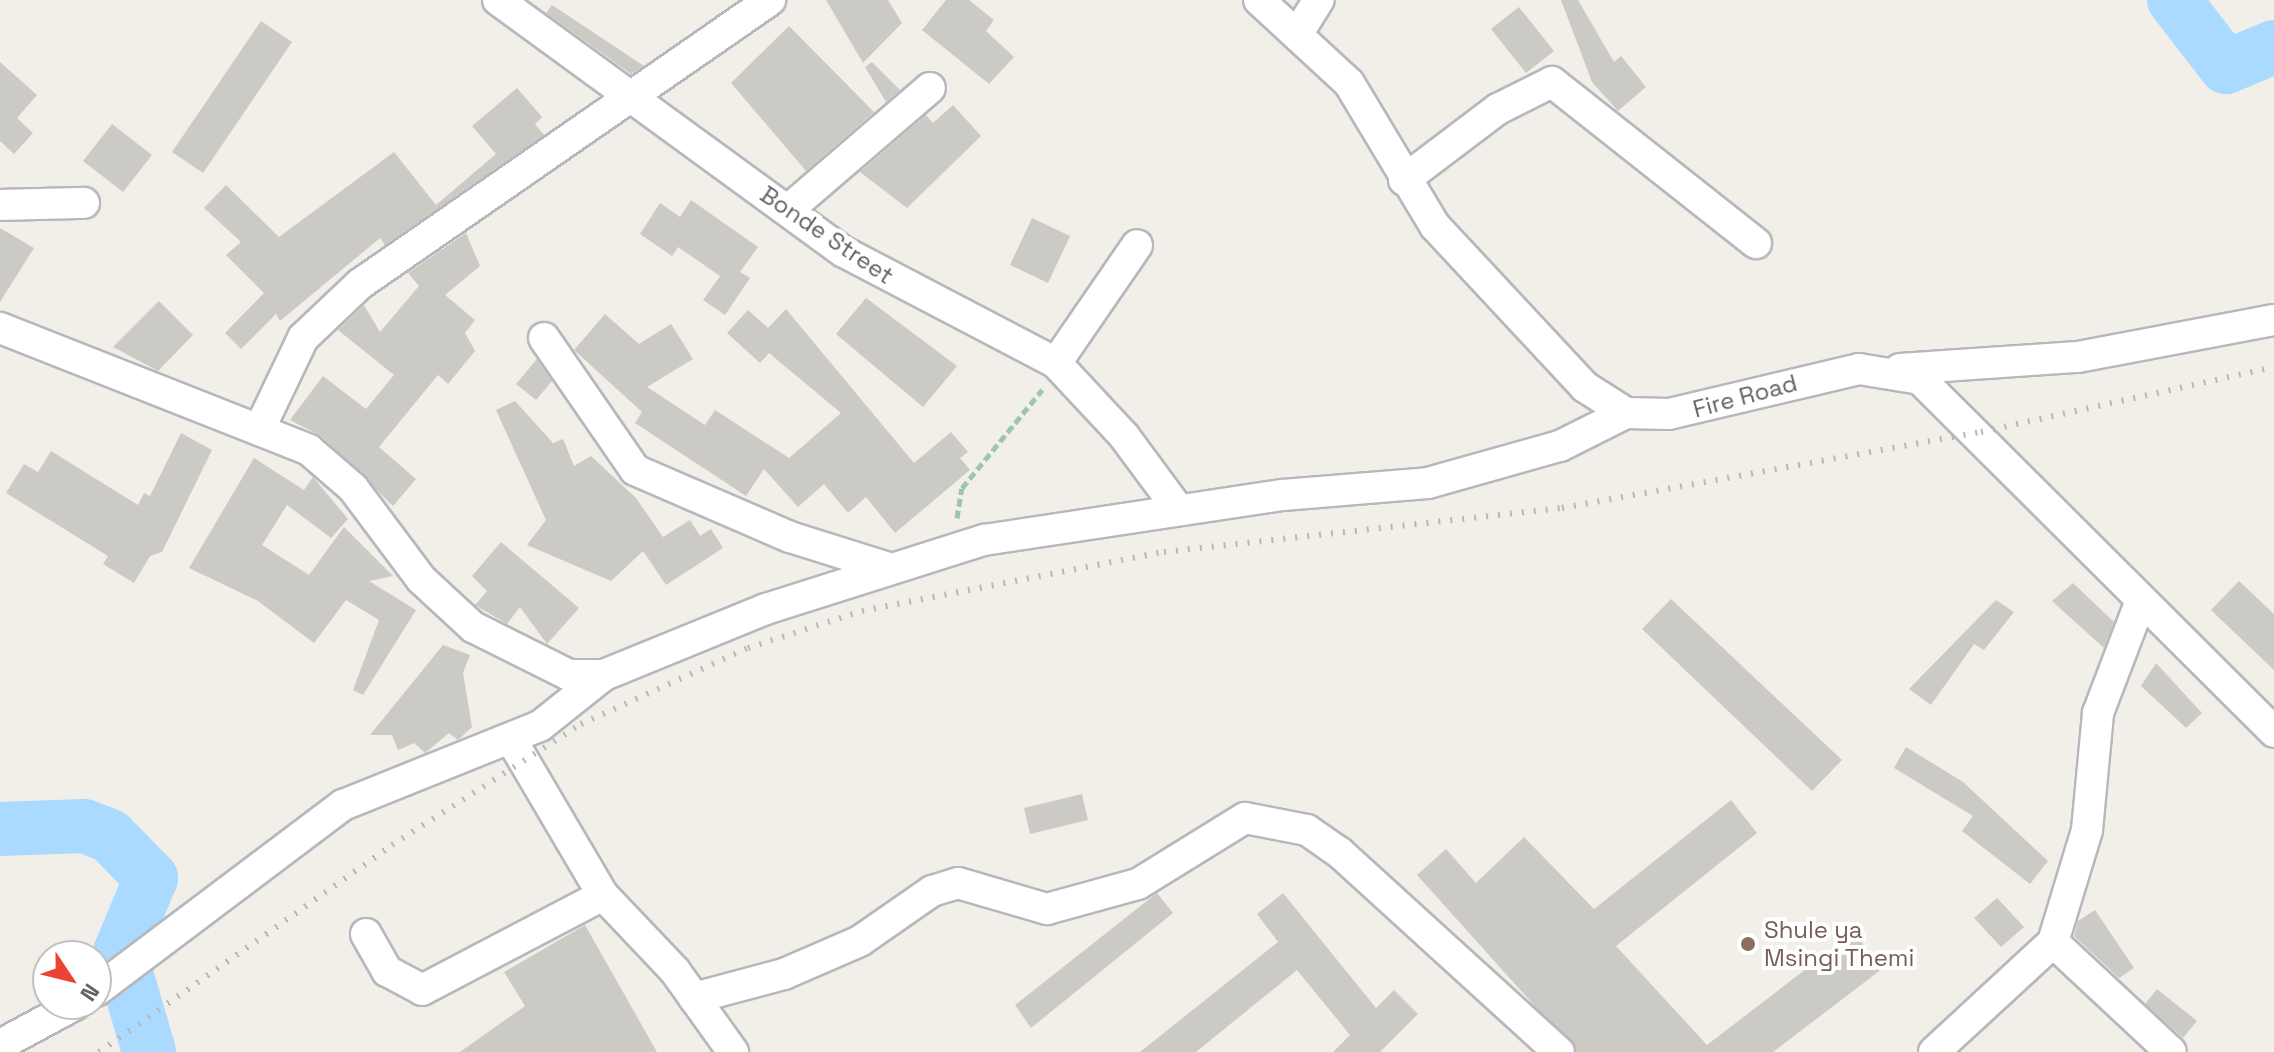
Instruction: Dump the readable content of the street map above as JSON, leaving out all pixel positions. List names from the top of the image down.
{
  "streets": {
    "street": ["Bonde Street", "Fire Road"]
  },
  "places": ["Shule ya Msingi Themi"],
  "north": "bottom right"
}
